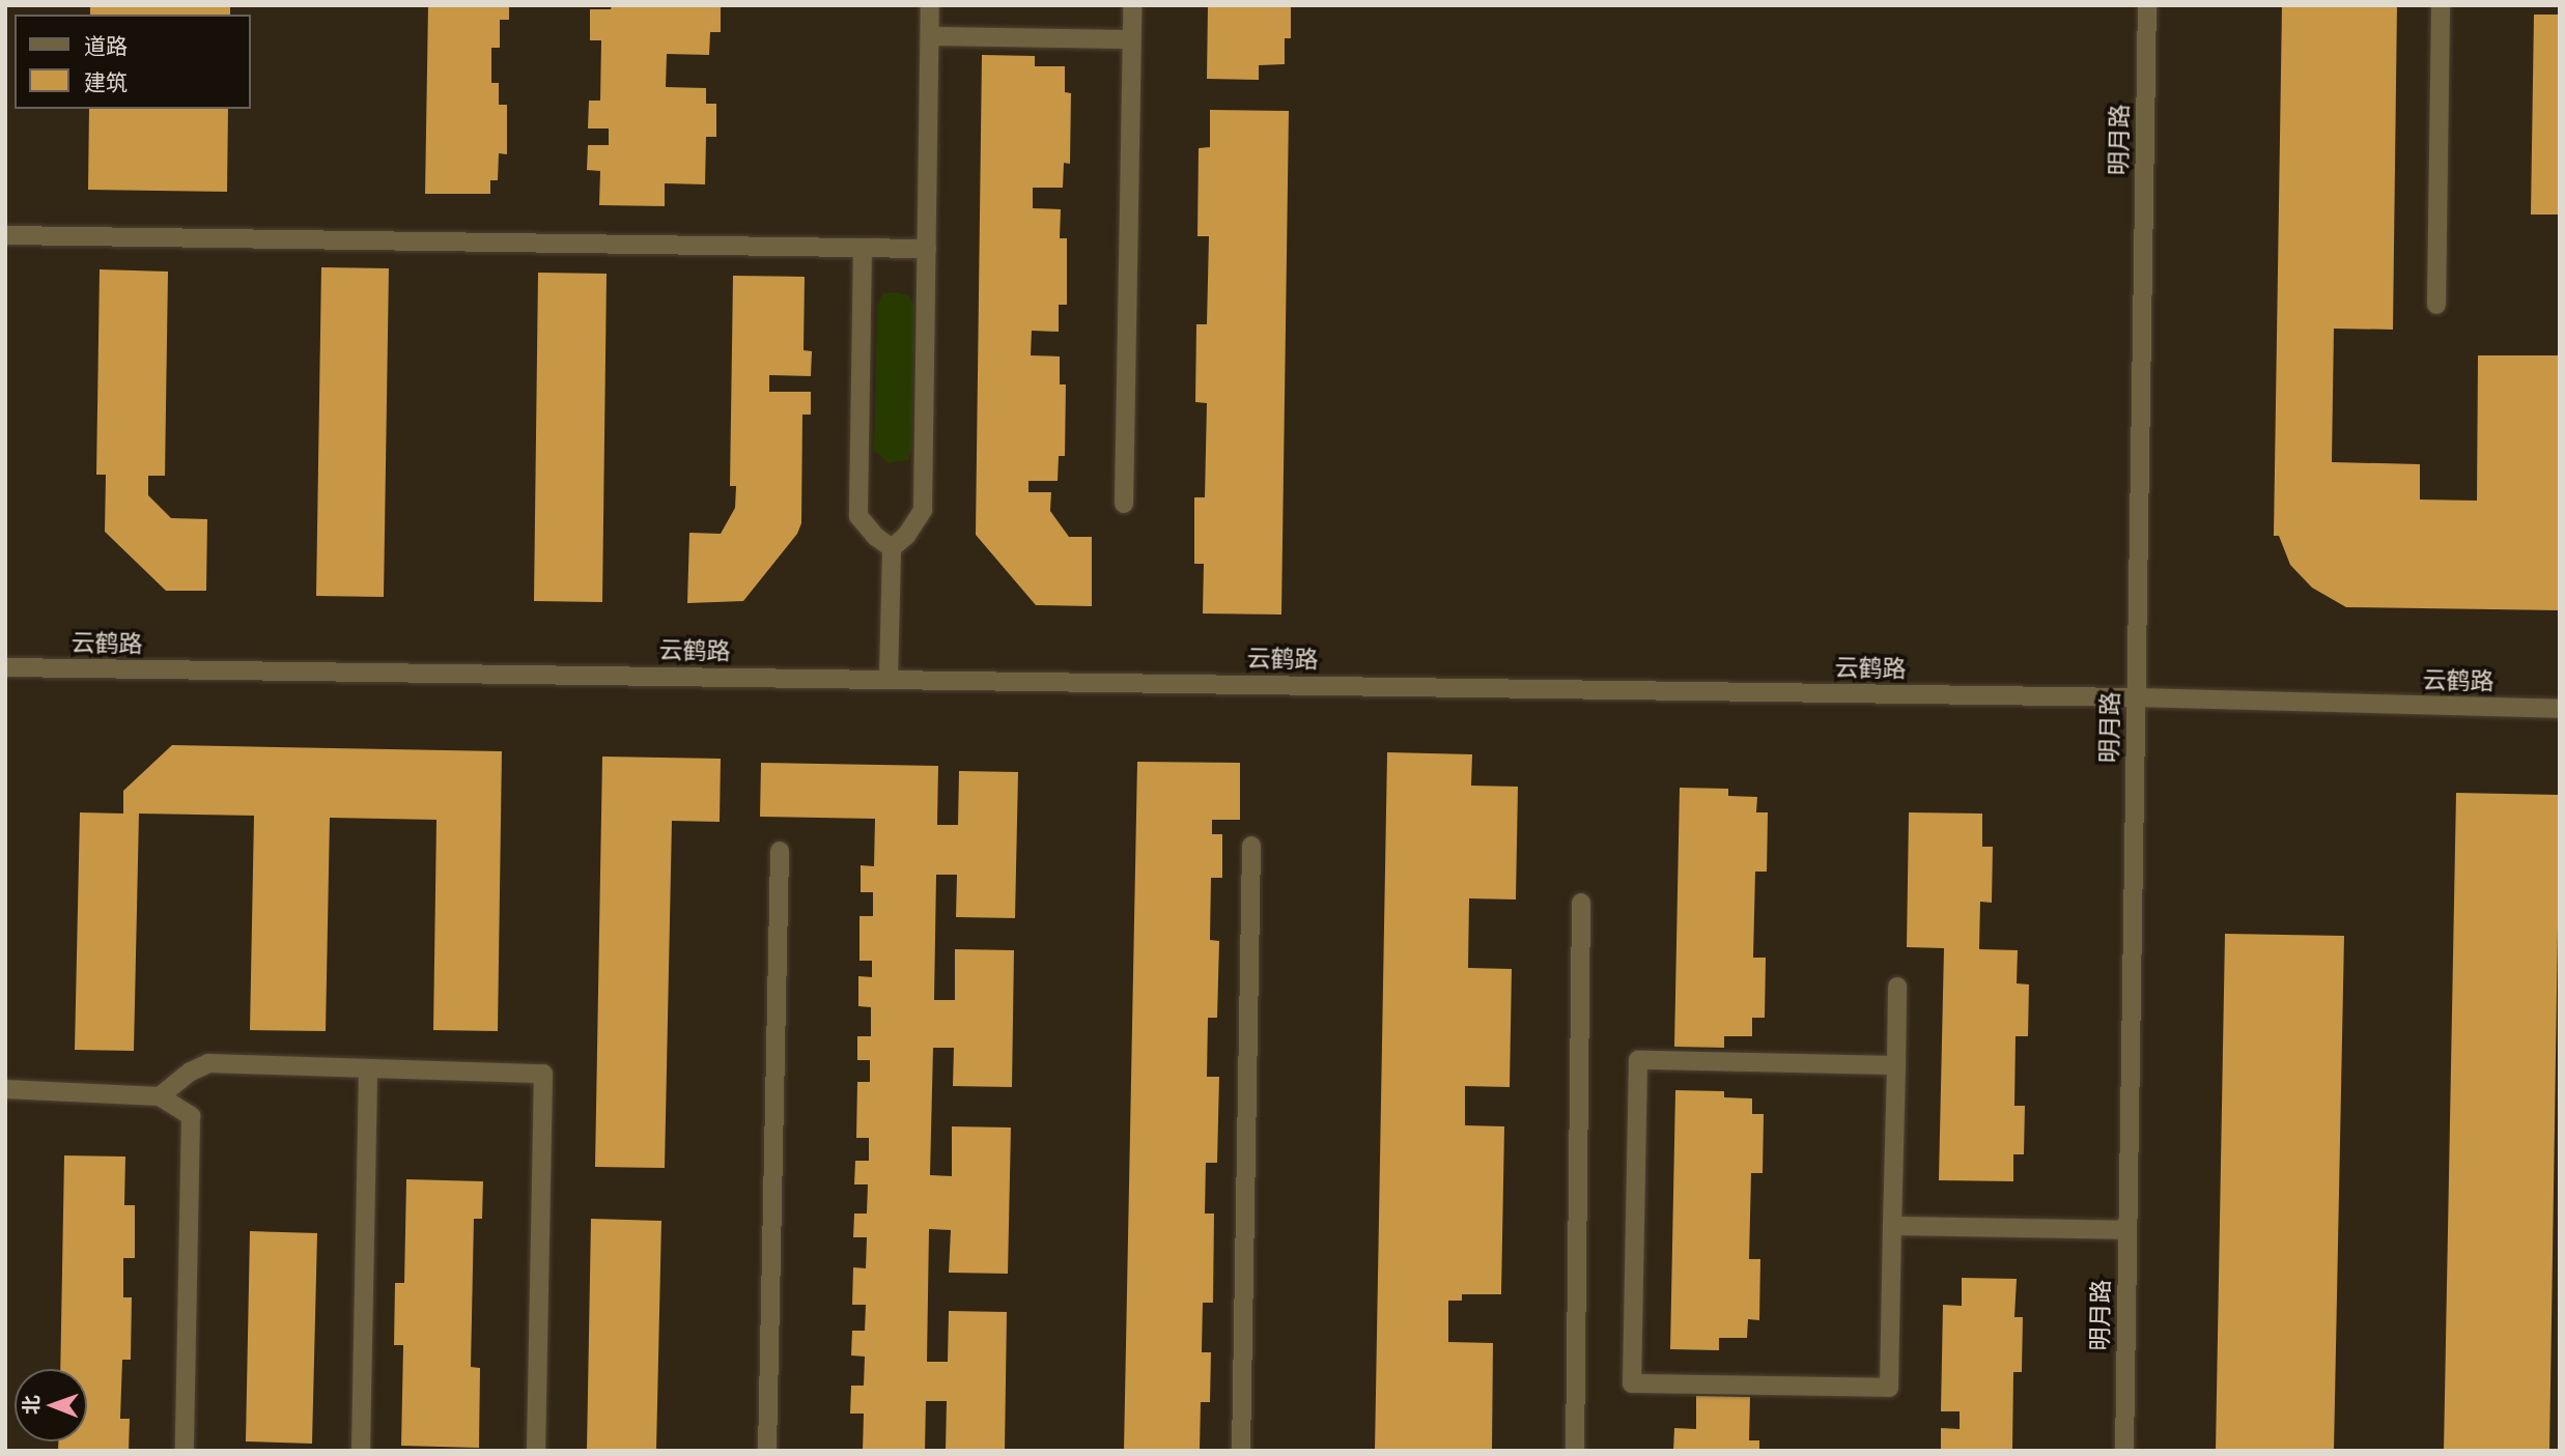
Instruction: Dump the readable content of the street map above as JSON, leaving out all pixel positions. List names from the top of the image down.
{
  "streets": {
    "street": ["明月路", "云鹤路"]
  },
  "crossings": [
    ["明月路", "云鹤路"]
  ],
  "legend": ["道路", "建筑"],
  "north": "left"
}
